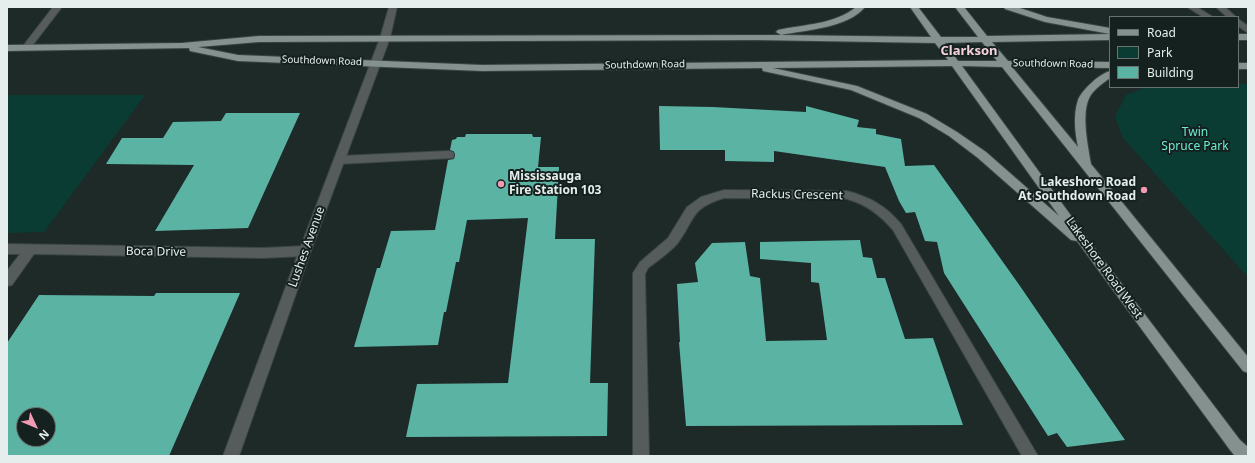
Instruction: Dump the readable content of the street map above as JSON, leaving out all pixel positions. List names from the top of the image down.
{
  "streets": {
    "main road": ["Southdown Road", "Lakeshore Road West"],
    "street": ["Rackus Crescent", "Lushes Avenue", "Boca Drive"]
  },
  "crossings": [
    ["Southdown Road", "Lushes Avenue"],
    ["Southdown Road", "Lakeshore Road West"],
    ["Lushes Avenue", "Boca Drive"]
  ],
  "districts": ["Clarkson"],
  "parks": ["Twin Spruce Park"],
  "places": ["Mississauga Fire Station 103", "Lakeshore Road At Southdown Road"],
  "legend": ["Road", "Park", "Building"],
  "north": "bottom right"
}
